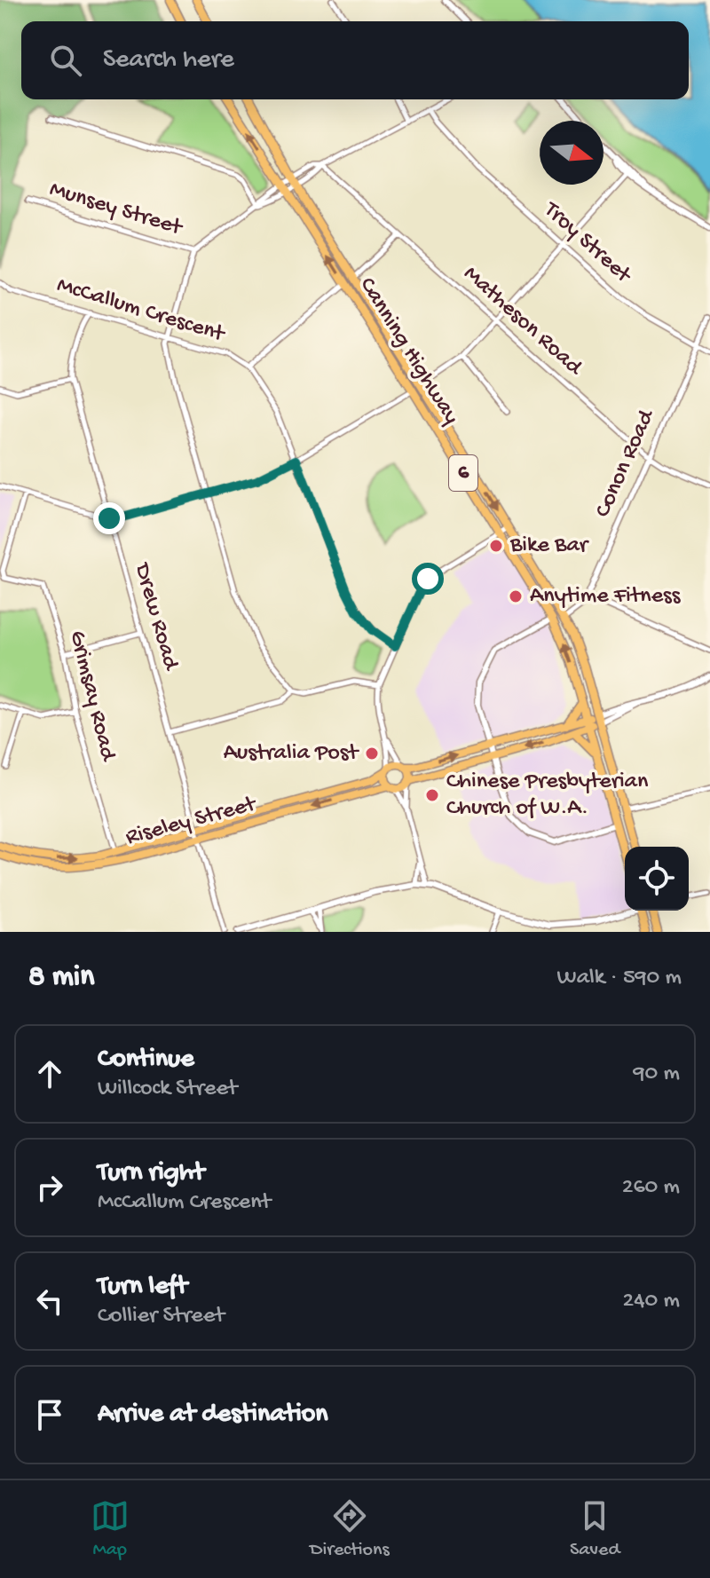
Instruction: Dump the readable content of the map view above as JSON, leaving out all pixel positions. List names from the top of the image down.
{
  "streets": {
    "highway": ["Canning Highway", "6", "Riseley Street"],
    "street": [
      "Munsey Street",
      "Troy Street",
      "McCallum Crescent",
      "Matheson Road",
      "Conon Road",
      "Drew Road",
      "Grimsay Road"
    ]
  },
  "crossings": [
    ["Troy Street", "Conon Road"],
    ["McCallum Crescent", "Drew Road"],
    ["Matheson Road", "Conon Road"],
    ["Canning Highway", "Conon Road"],
    ["Canning Highway", "Riseley Street"],
    ["Drew Road", "Riseley Street"],
    ["Grimsay Road", "Riseley Street"]
  ],
  "places": [
    "Bike Bar",
    "Anytime Fitness",
    "Australia Post",
    "Chinese Presbyterian Church of W.A."
  ],
  "north": "right",
  "page": {
    "search": "Search here",
    "heading": ["8 min", "Walk · 590 m"],
    "list": [
      ["Continue", "Willcock Street", "90 m"],
      ["Turn right", "McCallum Crescent", "260 m"],
      ["Turn left", "Collier Street", "240 m"],
      "Arrive at destination"
    ],
    "nav": ["Map", "Directions", "Saved"]
  }
}
